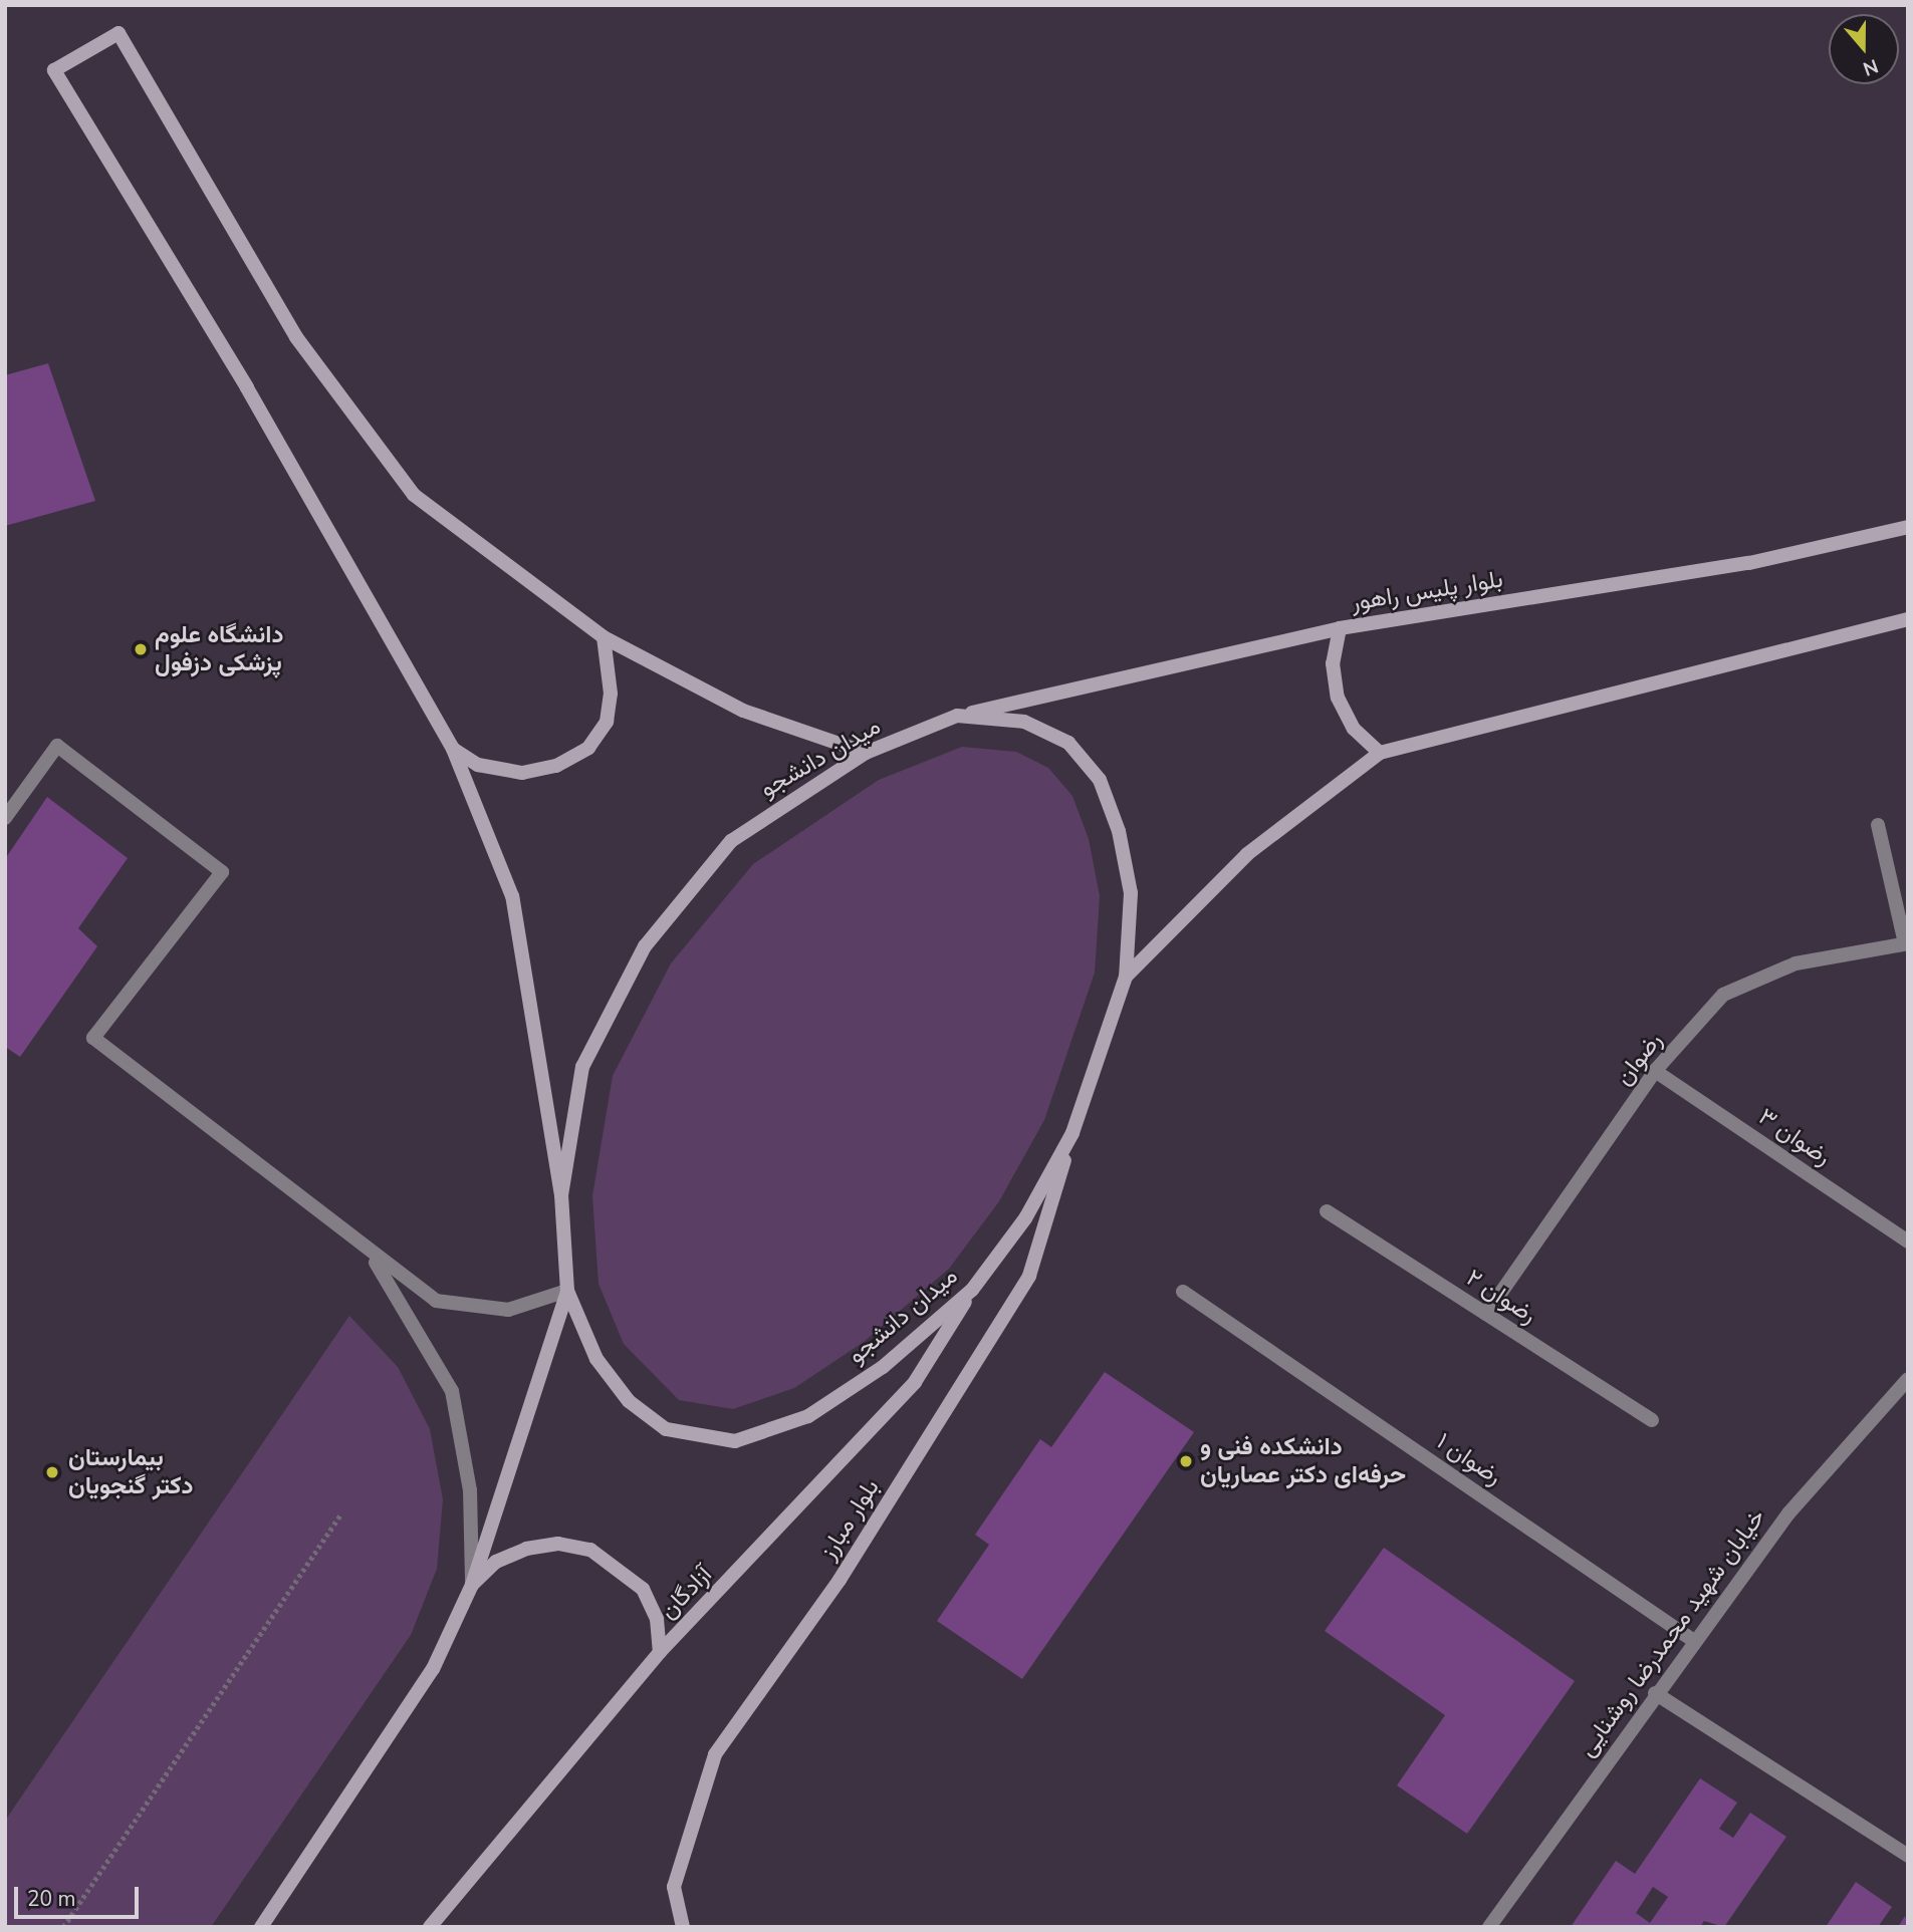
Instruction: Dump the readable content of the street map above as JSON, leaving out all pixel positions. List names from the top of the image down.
{
  "streets": {
    "main road": [
      "بلوار پلیس راهور",
      "میدان دانشجو",
      "بلوار مبارز",
      "آزادگان"
    ],
    "street": [
      "رضوان",
      "رضوان ۳",
      "رضوان ۲",
      "رضوان ۱",
      "خیابان شهید محمدرضا روشنایی"
    ]
  },
  "crossings": [
    ["بلوار پلیس راهور", "میدان دانشجو"],
    ["میدان دانشجو", "بلوار مبارز"],
    ["میدان دانشجو", "آزادگان"],
    ["رضوان", "رضوان ۳"],
    ["رضوان", "رضوان ۲"],
    ["رضوان ۱", "خیابان شهید محمدرضا روشنایی"]
  ],
  "places": ["دانشگاه علوم پزشکی دزفول", "دانشکده فنی و حرفه‌ای دکتر عصاریان", "بیمارستان دکتر گنجویان"],
  "scale_bar": "20 m",
  "north": "bottom"
}
